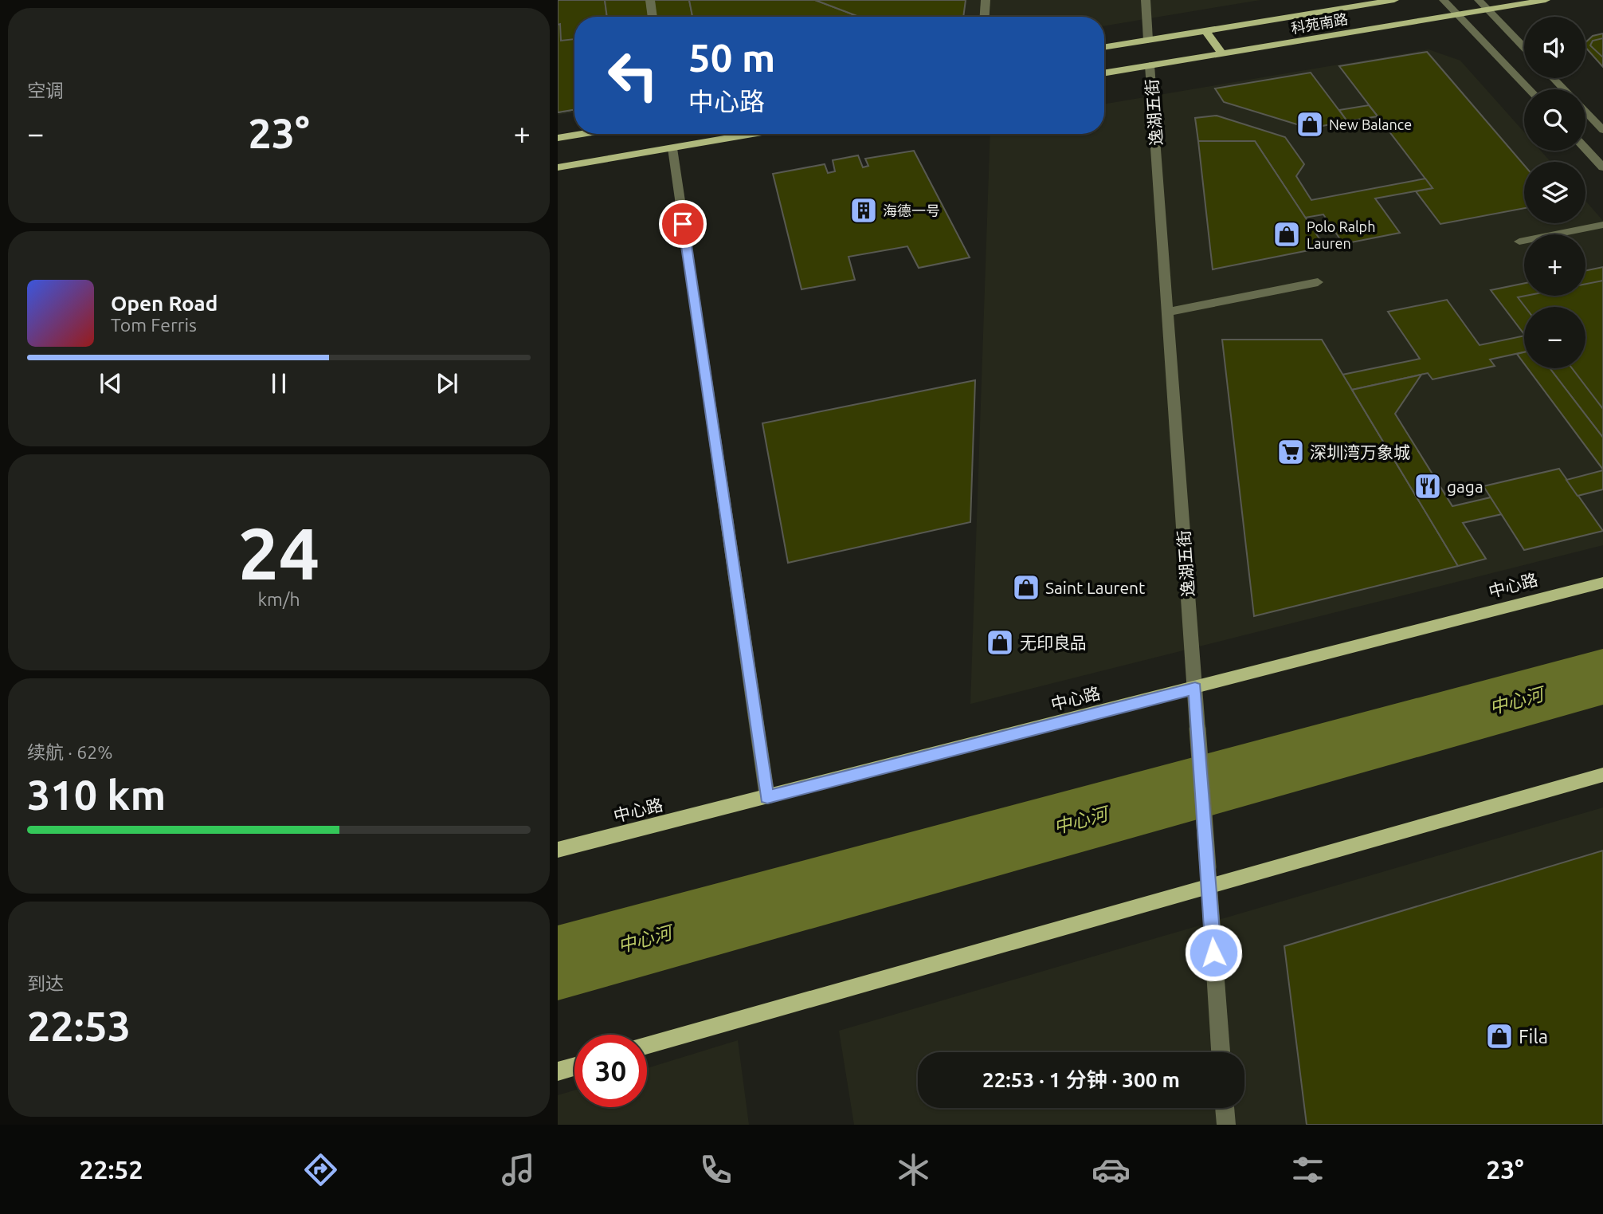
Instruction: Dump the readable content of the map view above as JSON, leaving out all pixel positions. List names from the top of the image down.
{
  "streets": {
    "main road": ["科苑南路", "中心路"],
    "street": ["逸湖五街"]
  },
  "crossings": [
    ["科苑南路", "逸湖五街"],
    ["逸湖五街", "中心路"]
  ],
  "water": ["中心河"],
  "places": {
    "shop": [
      "New Balance",
      "Polo Ralph Lauren",
      "Saint Laurent",
      "无印良品",
      "Fila"
    ],
    "building": ["海德一号"],
    "supermarket": ["深圳湾万象城"],
    "restaurant": ["gaga"]
  },
  "page": {
    "tile": [
      "空调",
      ["24", "km/h"],
      ["续航 · 62%", "310 km"],
      ["到达", "22:53"]
    ],
    "map_buttons": ["+", "−"],
    "turn": ["50 m", "中心路"],
    "heat": ["−", "23°", "+"],
    "song": ["Open Road", "Tom Ferris"],
    "limit": "30",
    "trip": "22:53 · 1 分钟 · 300 m",
    "tabs": ["22:52", "23°"]
  }
}
